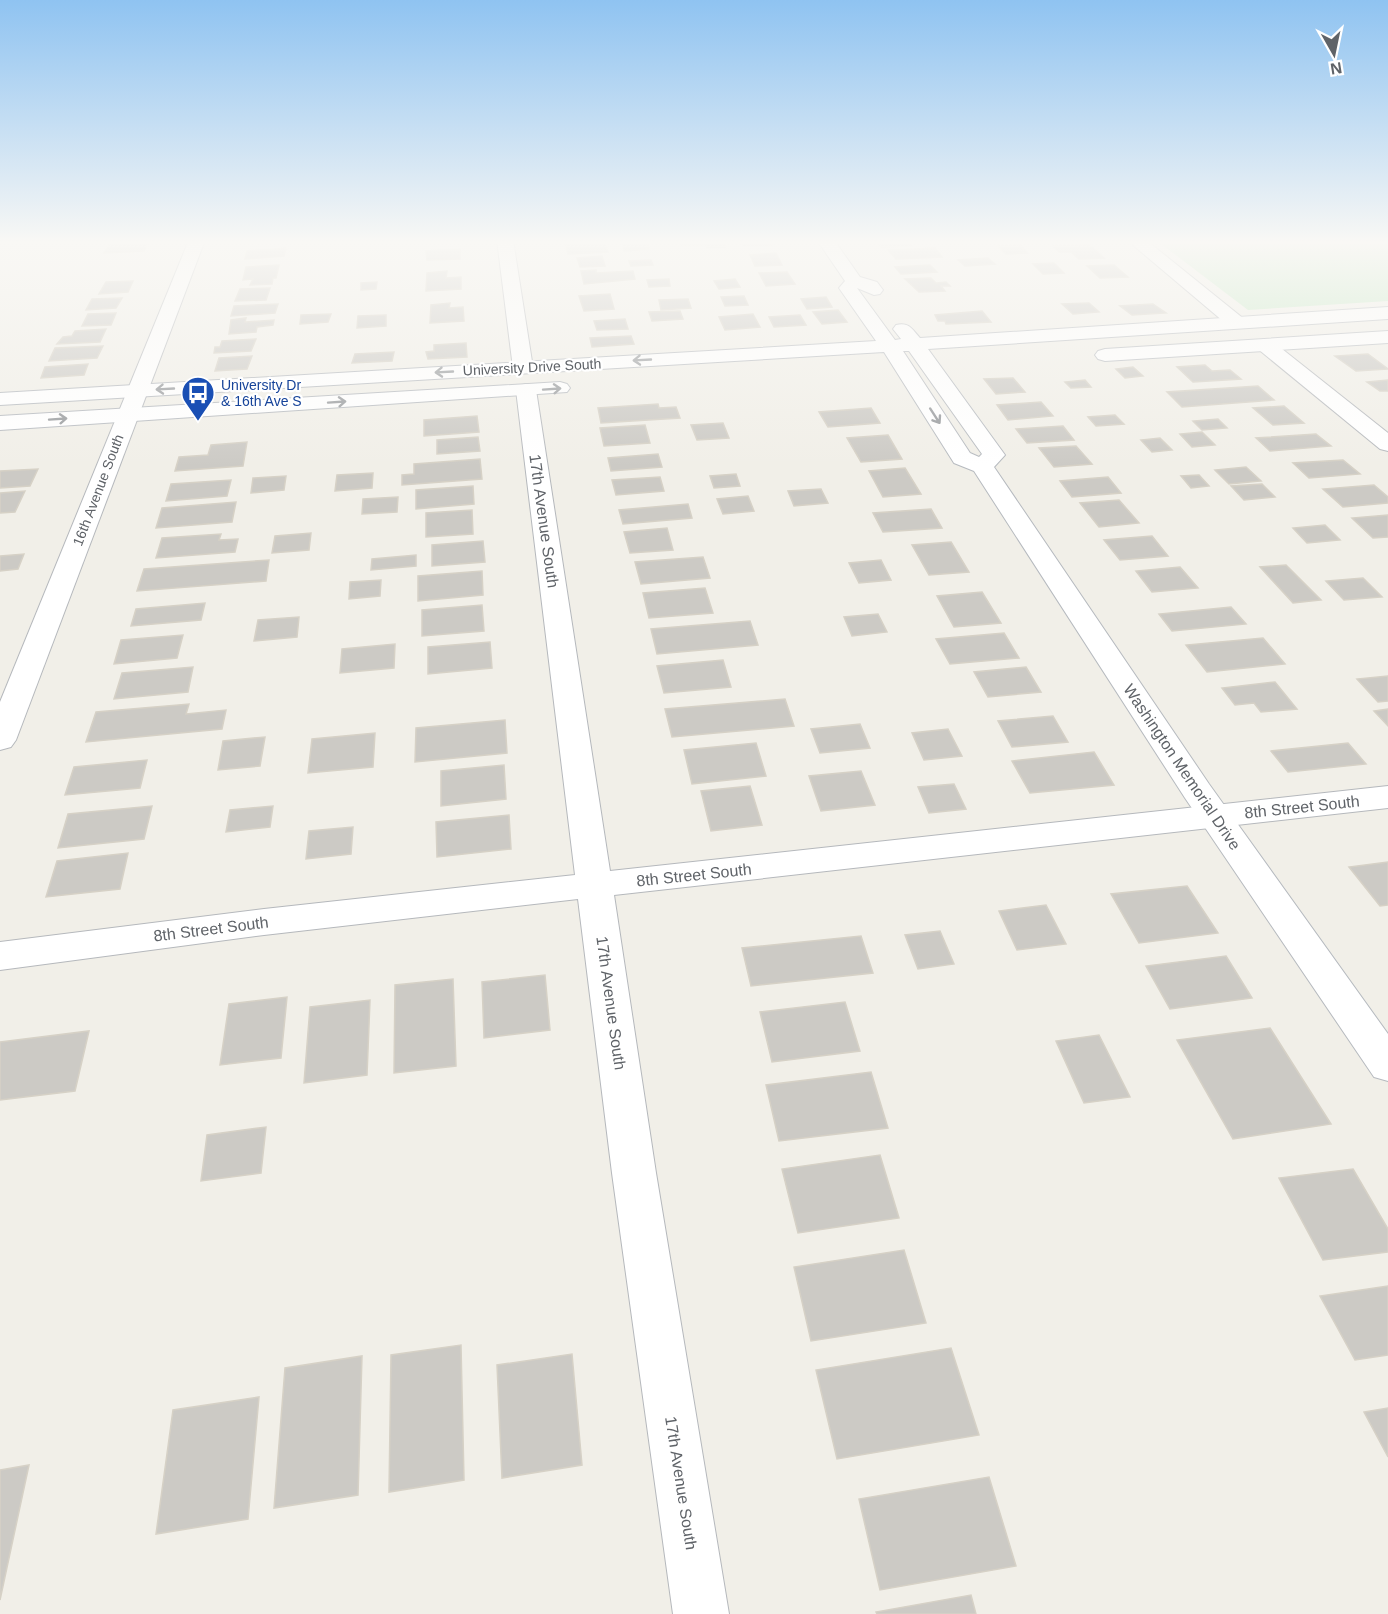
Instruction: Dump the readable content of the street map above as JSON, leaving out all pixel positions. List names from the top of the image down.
{
  "streets": {
    "street": [
      "University Drive South",
      "16th Avenue South",
      "17th Avenue South",
      "Washington Memorial Drive",
      "8th Street South"
    ]
  },
  "crossings": [
    ["University Drive South", "16th Avenue South"],
    ["University Drive South", "17th Avenue South"],
    ["University Drive South", "Washington Memorial Drive"],
    ["17th Avenue South", "8th Street South"],
    ["Washington Memorial Drive", "8th Street South"]
  ],
  "places": {
    "bus stop": ["University Dr & 16th Ave S"]
  },
  "north": "bottom"
}
